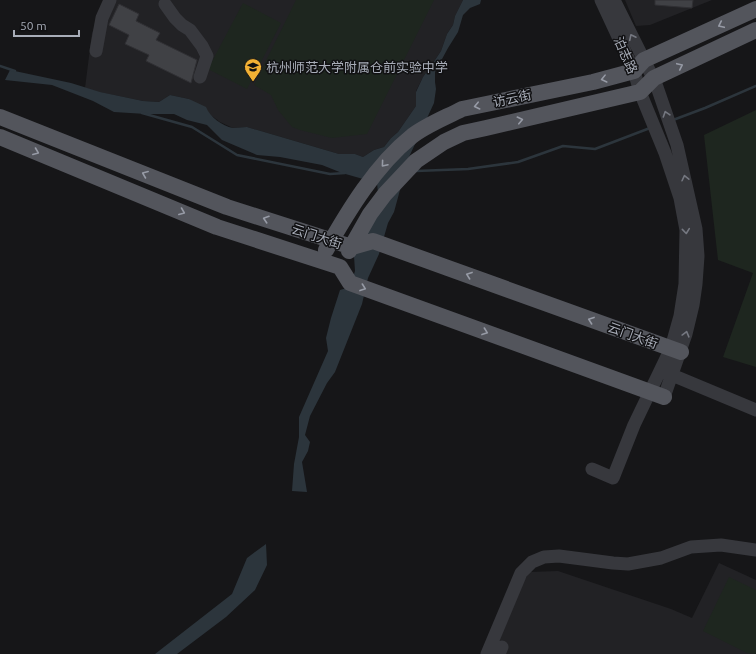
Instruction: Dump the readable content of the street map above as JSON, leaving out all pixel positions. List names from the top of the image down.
{
  "streets": {
    "main road": ["访云街", "云门大街"],
    "street": ["泊志路"]
  },
  "crossings": [
    ["泊志路", "访云街"],
    ["泊志路", "云门大街"],
    ["访云街", "云门大街"]
  ],
  "places": {
    "school or university": ["杭州师范大学附属仓前实验中学"]
  },
  "scale_bar": "50 m"
}
